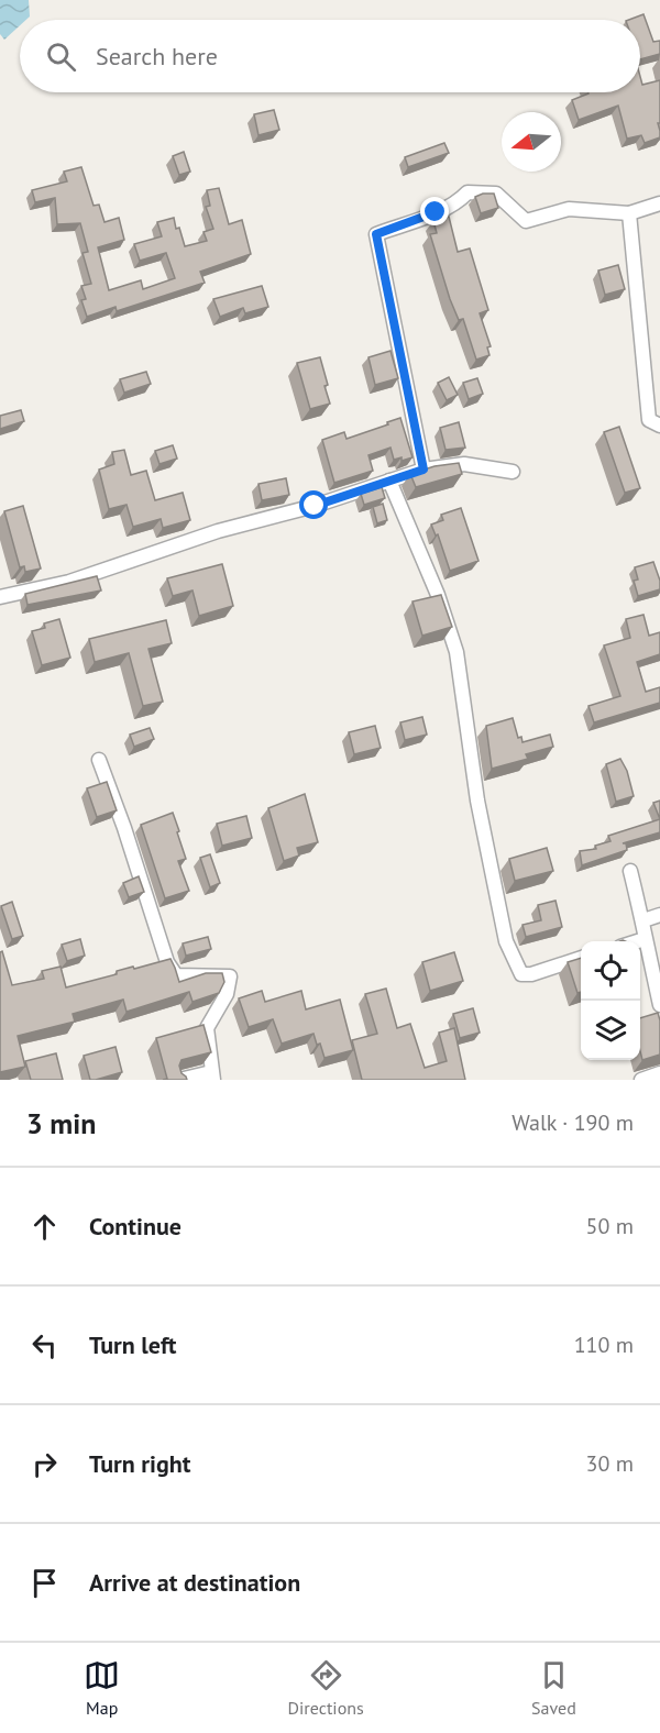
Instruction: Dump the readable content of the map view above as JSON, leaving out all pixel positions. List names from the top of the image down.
{
  "north": "left",
  "page": {
    "search": "Search here",
    "heading": ["3 min", "Walk · 190 m"],
    "list": [
      ["Continue", "50 m"],
      ["Turn left", "110 m"],
      ["Turn right", "30 m"],
      "Arrive at destination"
    ],
    "nav": ["Map", "Directions", "Saved"]
  }
}
